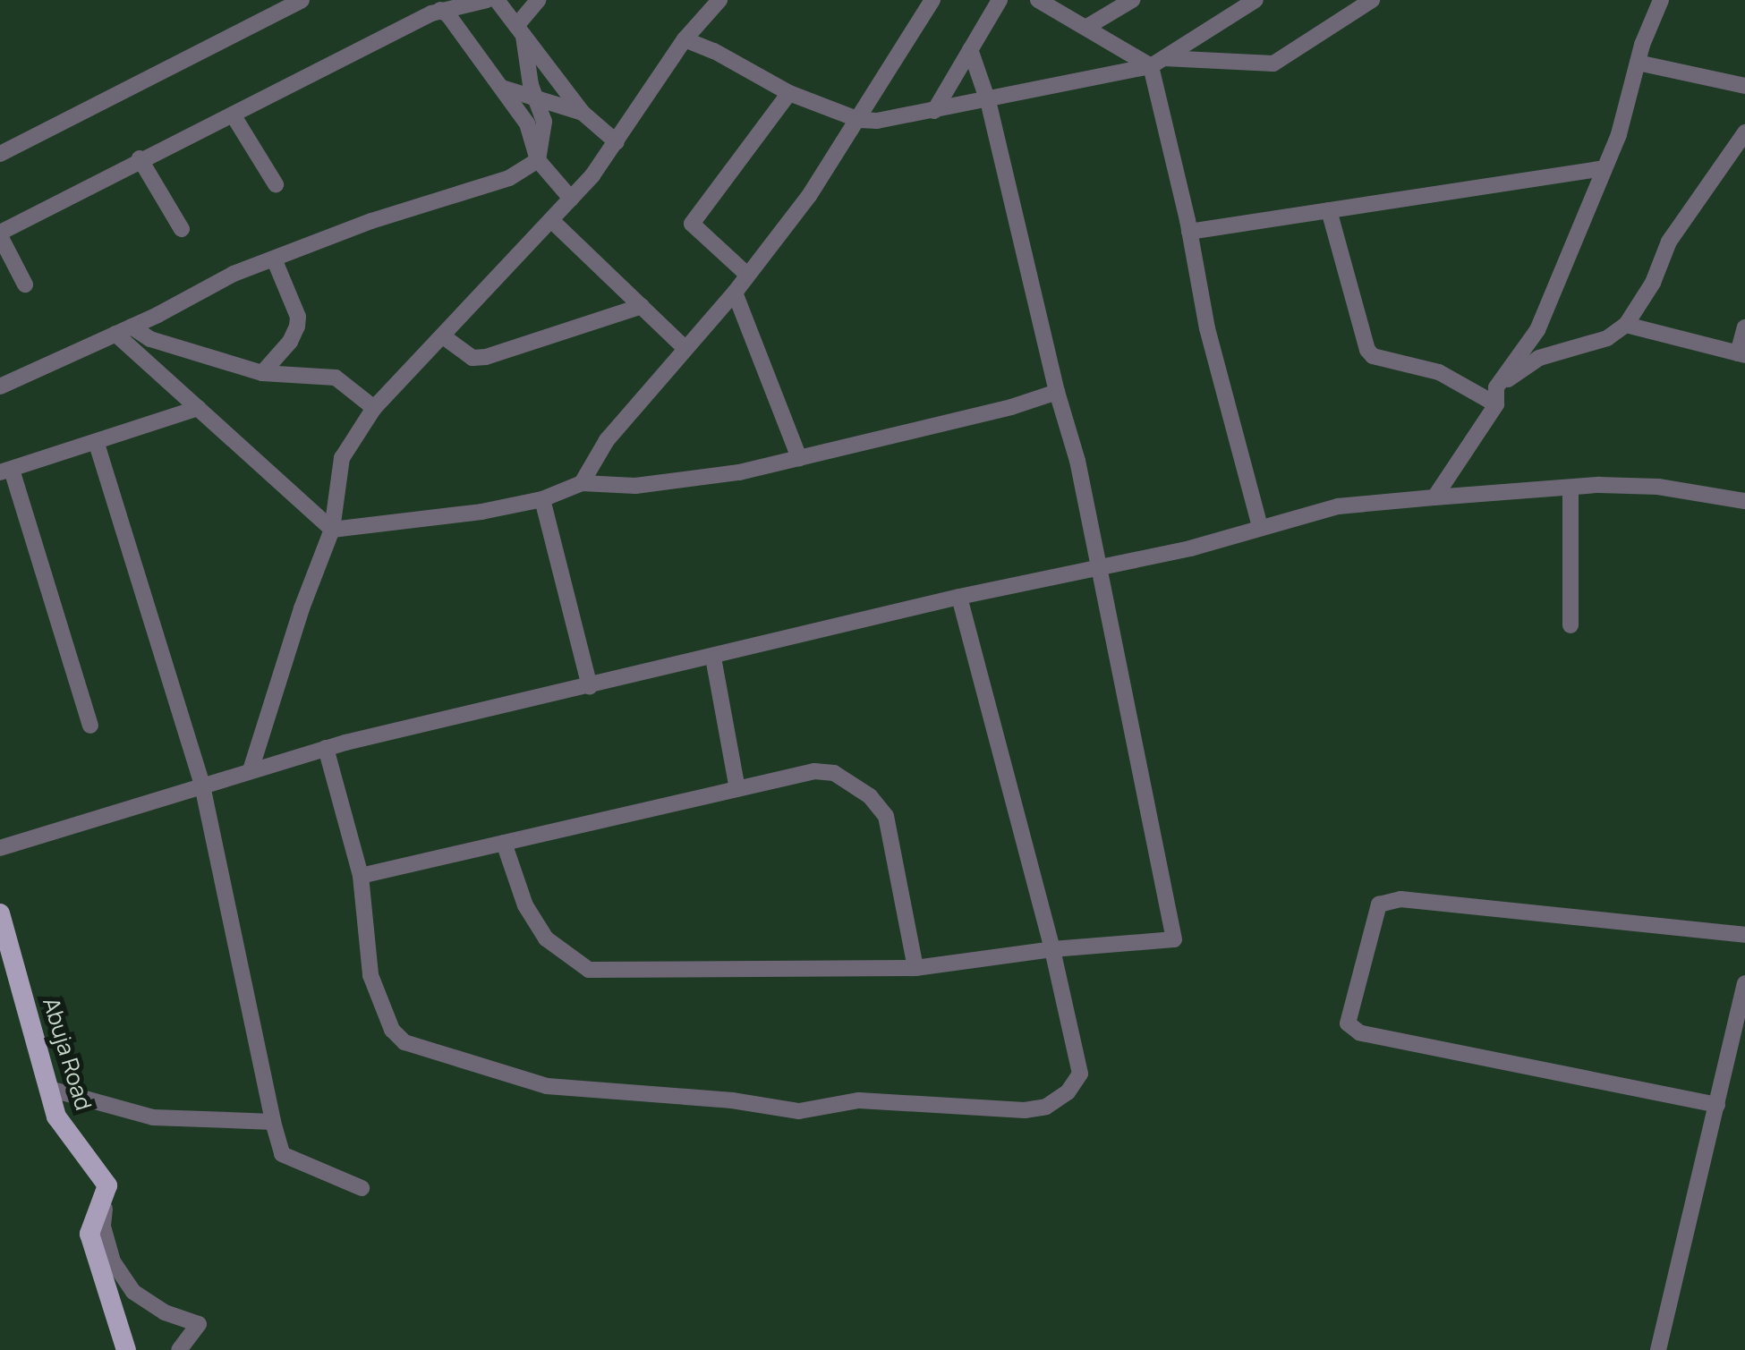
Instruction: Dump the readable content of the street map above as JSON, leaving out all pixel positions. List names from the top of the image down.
{
  "streets": {
    "main road": ["Abuja Road"]
  }
}
